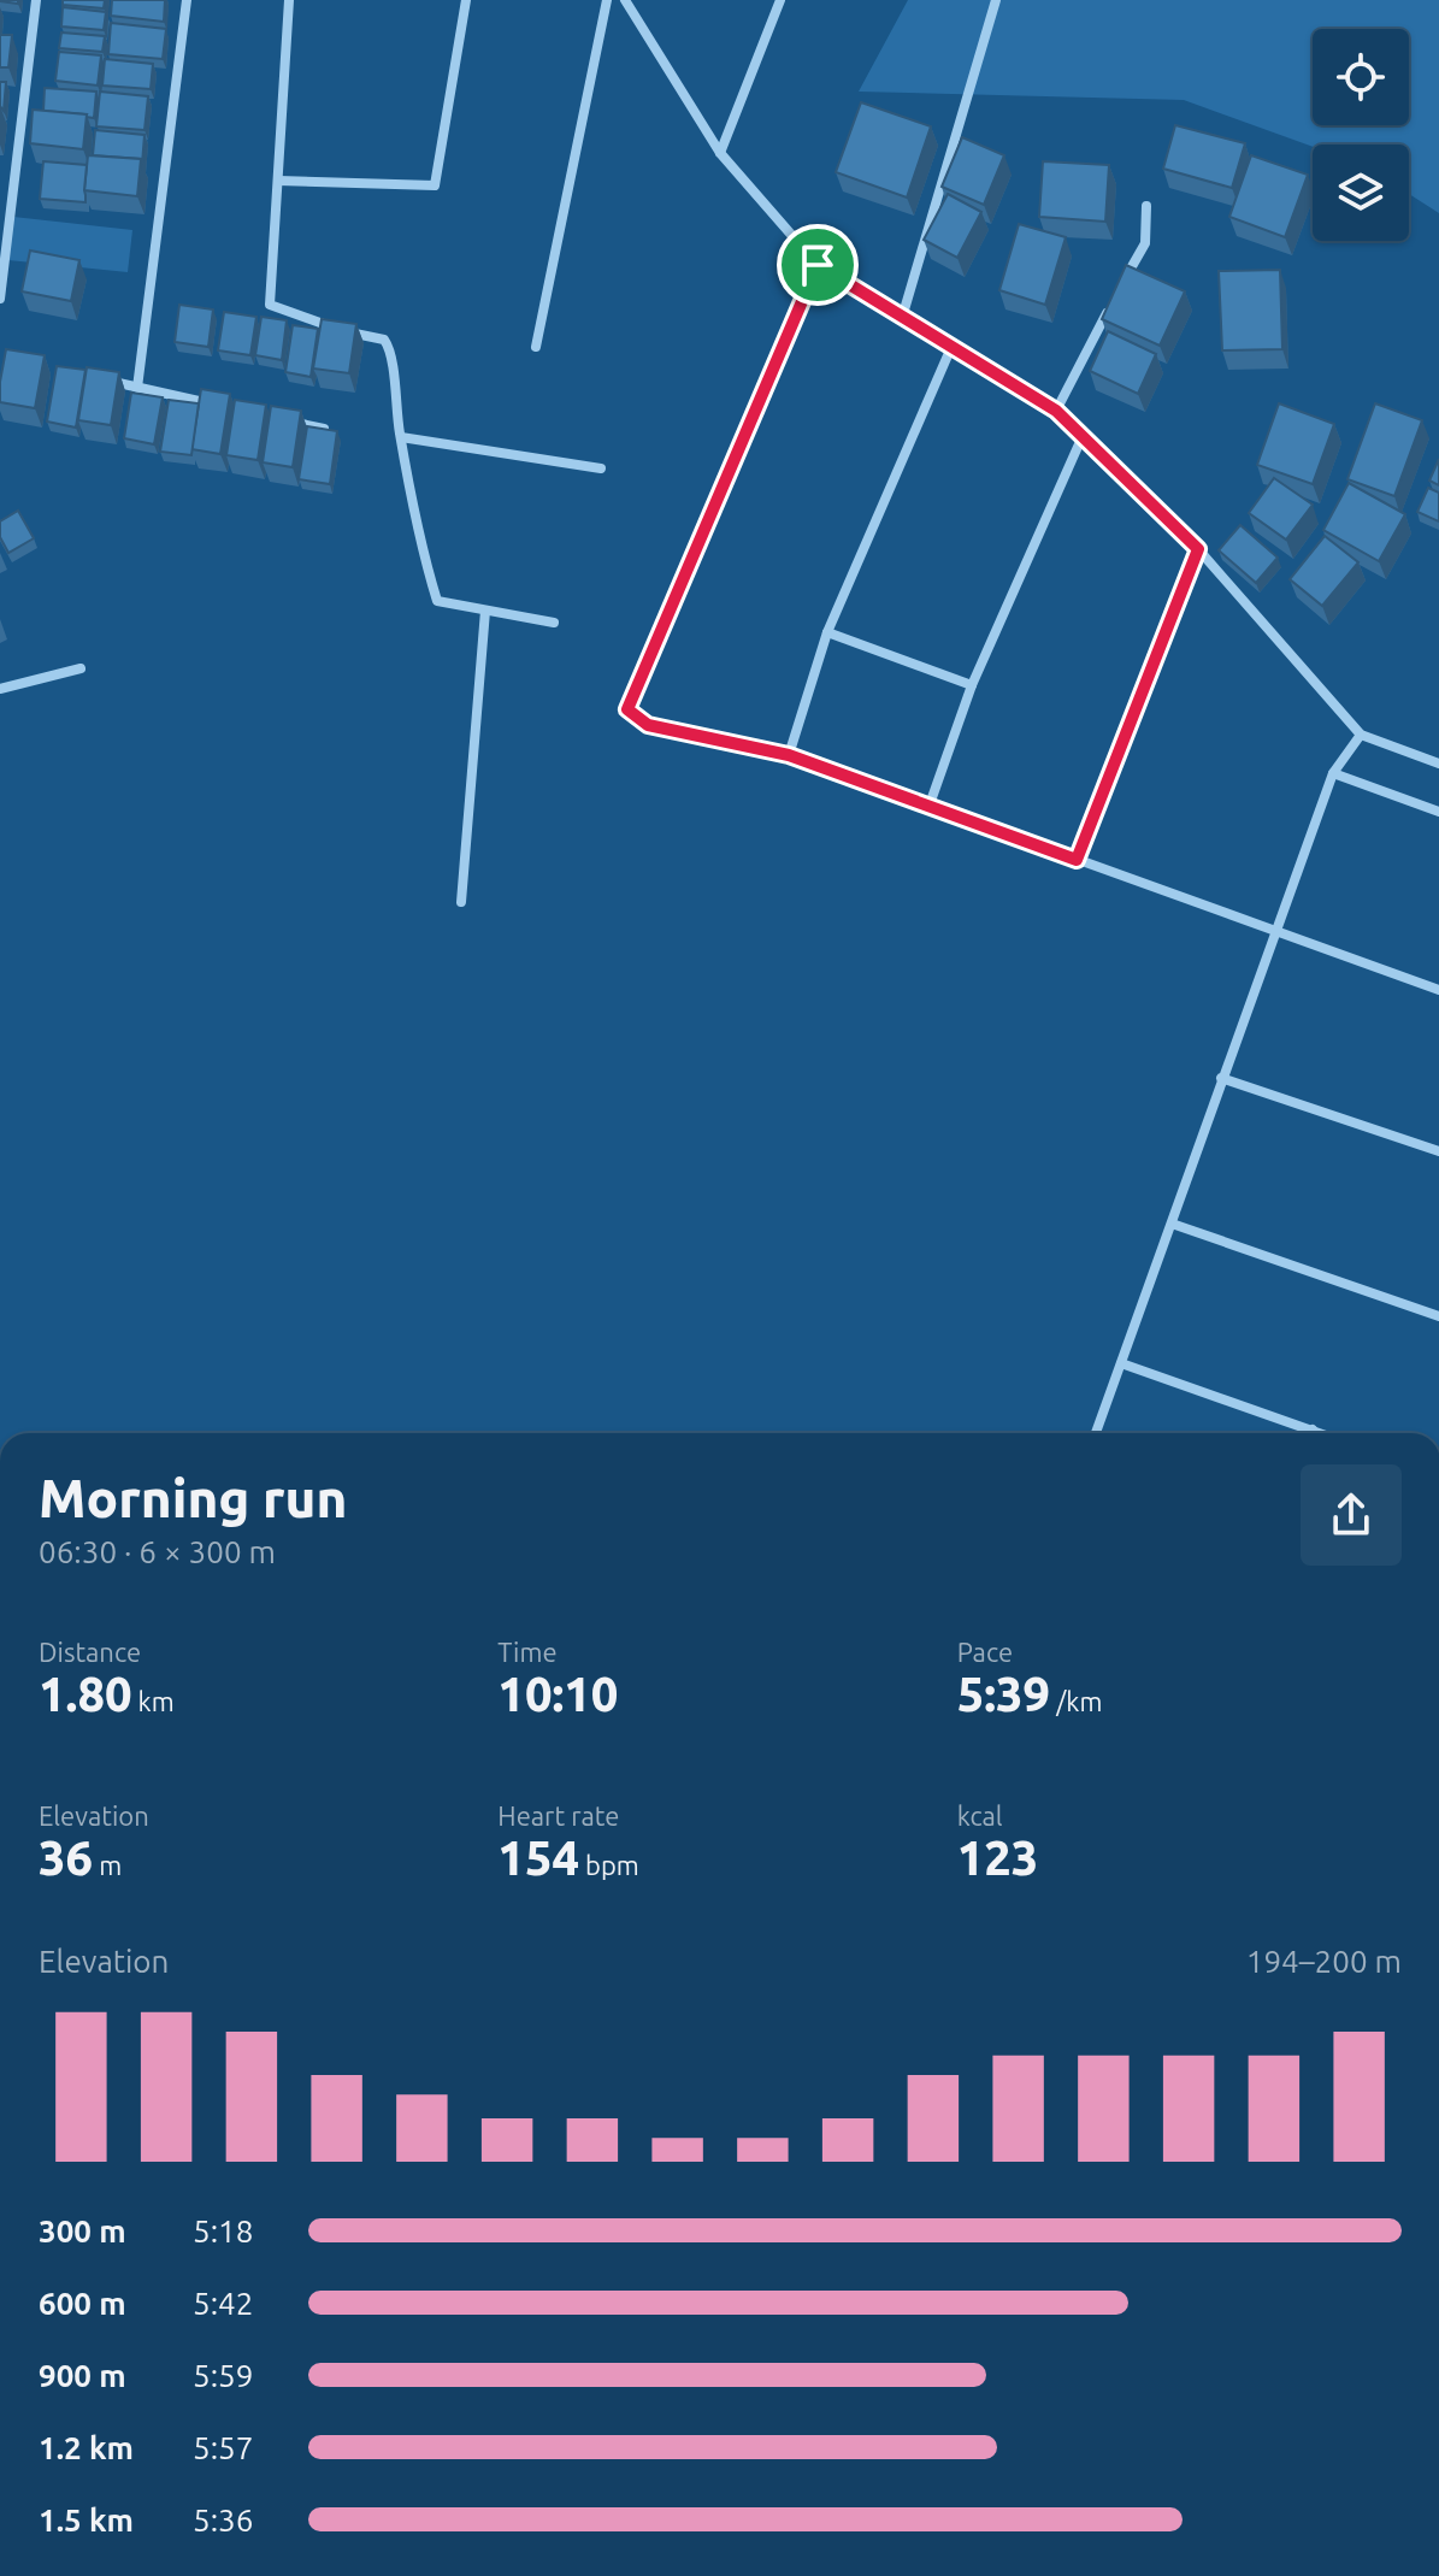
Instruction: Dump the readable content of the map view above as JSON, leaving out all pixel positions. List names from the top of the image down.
{
  "page": {
    "heading": ["Morning run", "06:30 · 6 × 300 m"],
    "stats": [
      ["Distance", "1.80 km"],
      ["Time", "10:10"],
      ["Pace", "5:39 /km"],
      ["Elevation", "36 m"],
      ["Heart rate", "154 bpm"],
      ["kcal", "123"]
    ],
    "chart": ["Elevation", "194–200 m"],
    "list": [
      {
        "name": "300 m",
        "note": "5:18"
      },
      {
        "name": "600 m",
        "note": "5:42"
      },
      {
        "name": "900 m",
        "note": "5:59"
      },
      {
        "name": "1.2 km",
        "note": "5:57"
      },
      {
        "name": "1.5 km",
        "note": "5:36"
      }
    ]
  }
}
